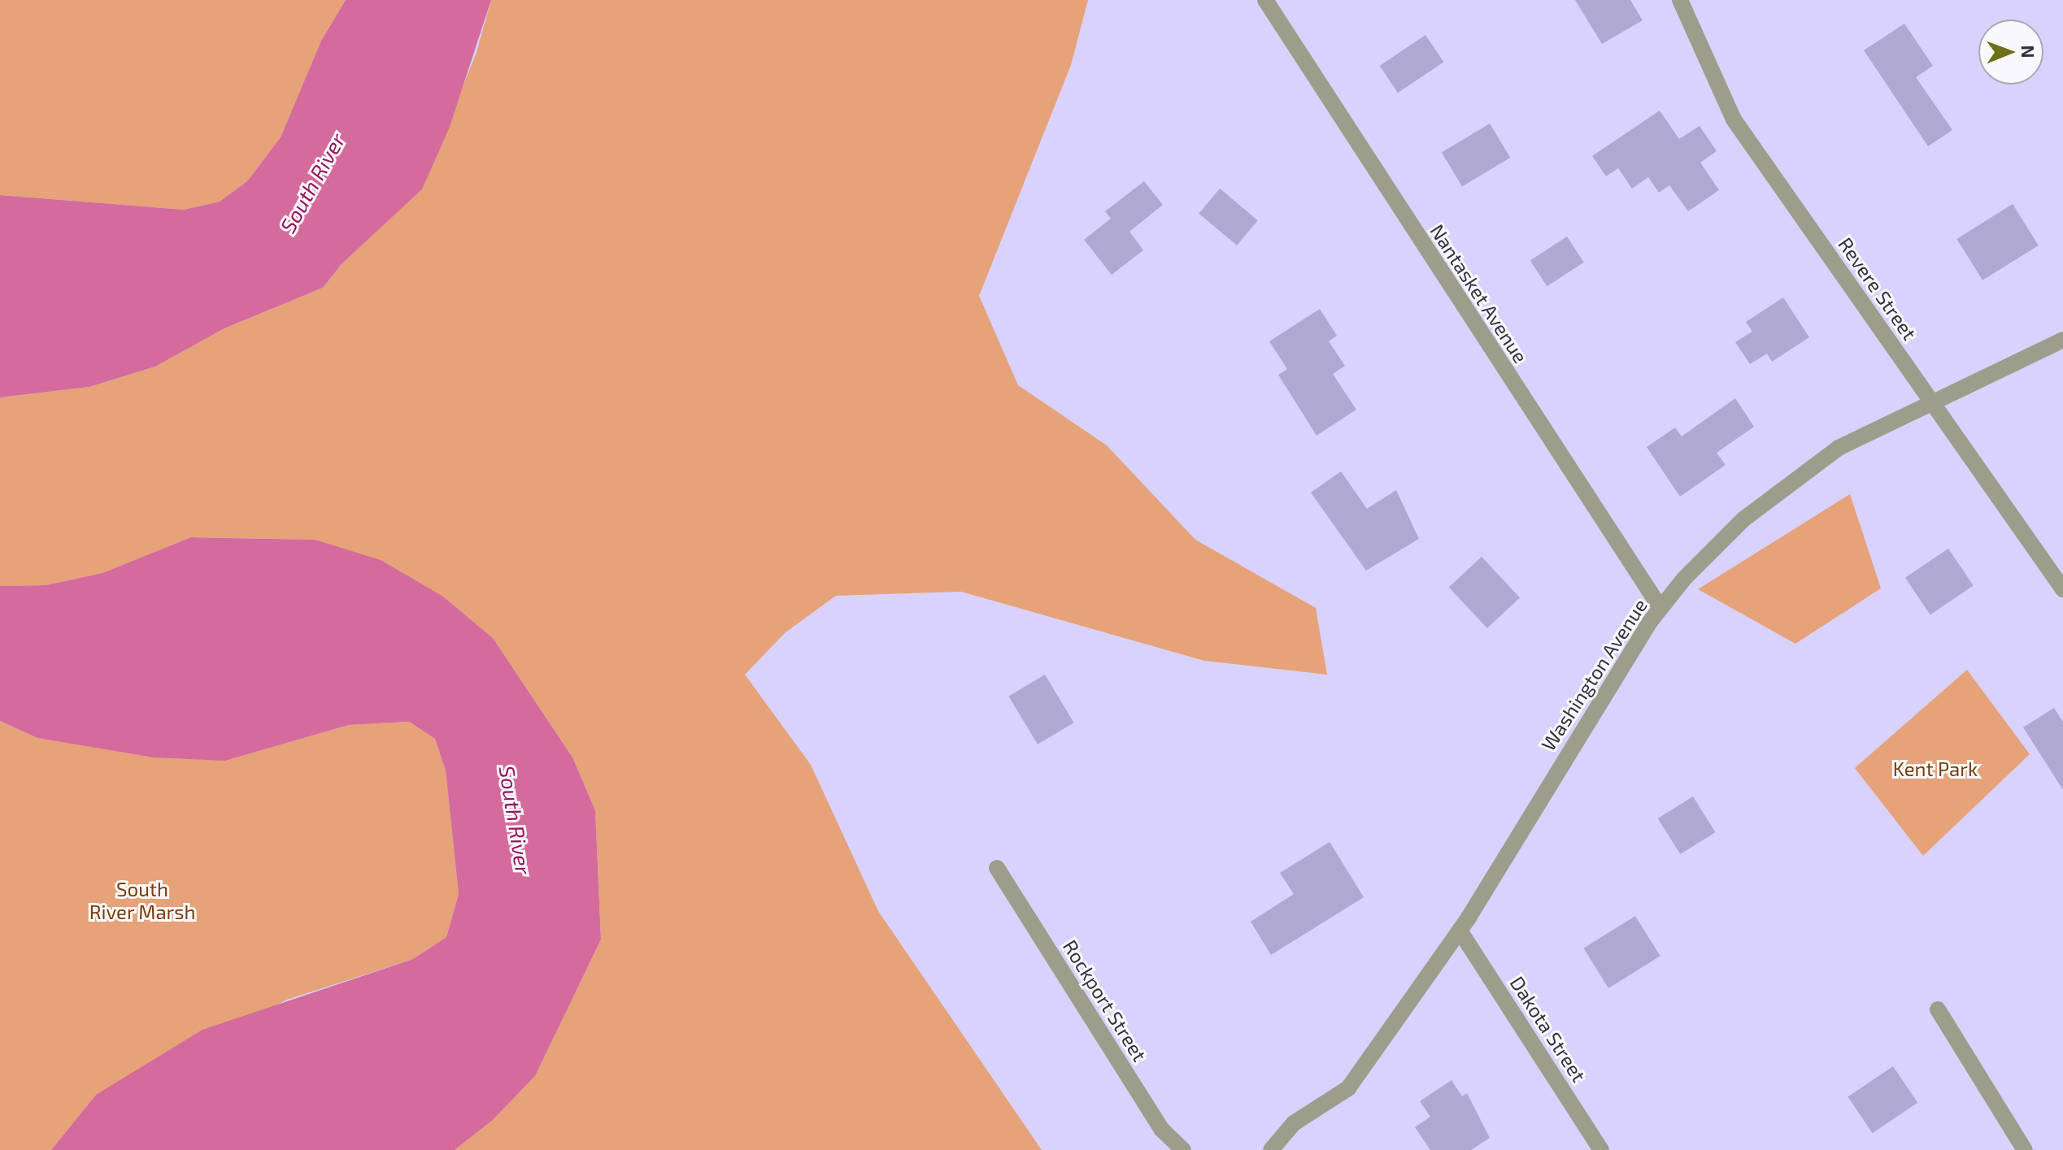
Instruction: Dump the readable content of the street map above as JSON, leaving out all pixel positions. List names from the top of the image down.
{
  "streets": {
    "street": [
      "Revere Street",
      "Nantasket Avenue",
      "Washington Avenue",
      "Rockport Street",
      "Dakota Street"
    ]
  },
  "crossings": [
    ["Revere Street", "Washington Avenue"],
    ["Nantasket Avenue", "Washington Avenue"],
    ["Washington Avenue", "Dakota Street"]
  ],
  "water": ["South River"],
  "parks": ["Kent Park", "South River Marsh"],
  "north": "right"
}
